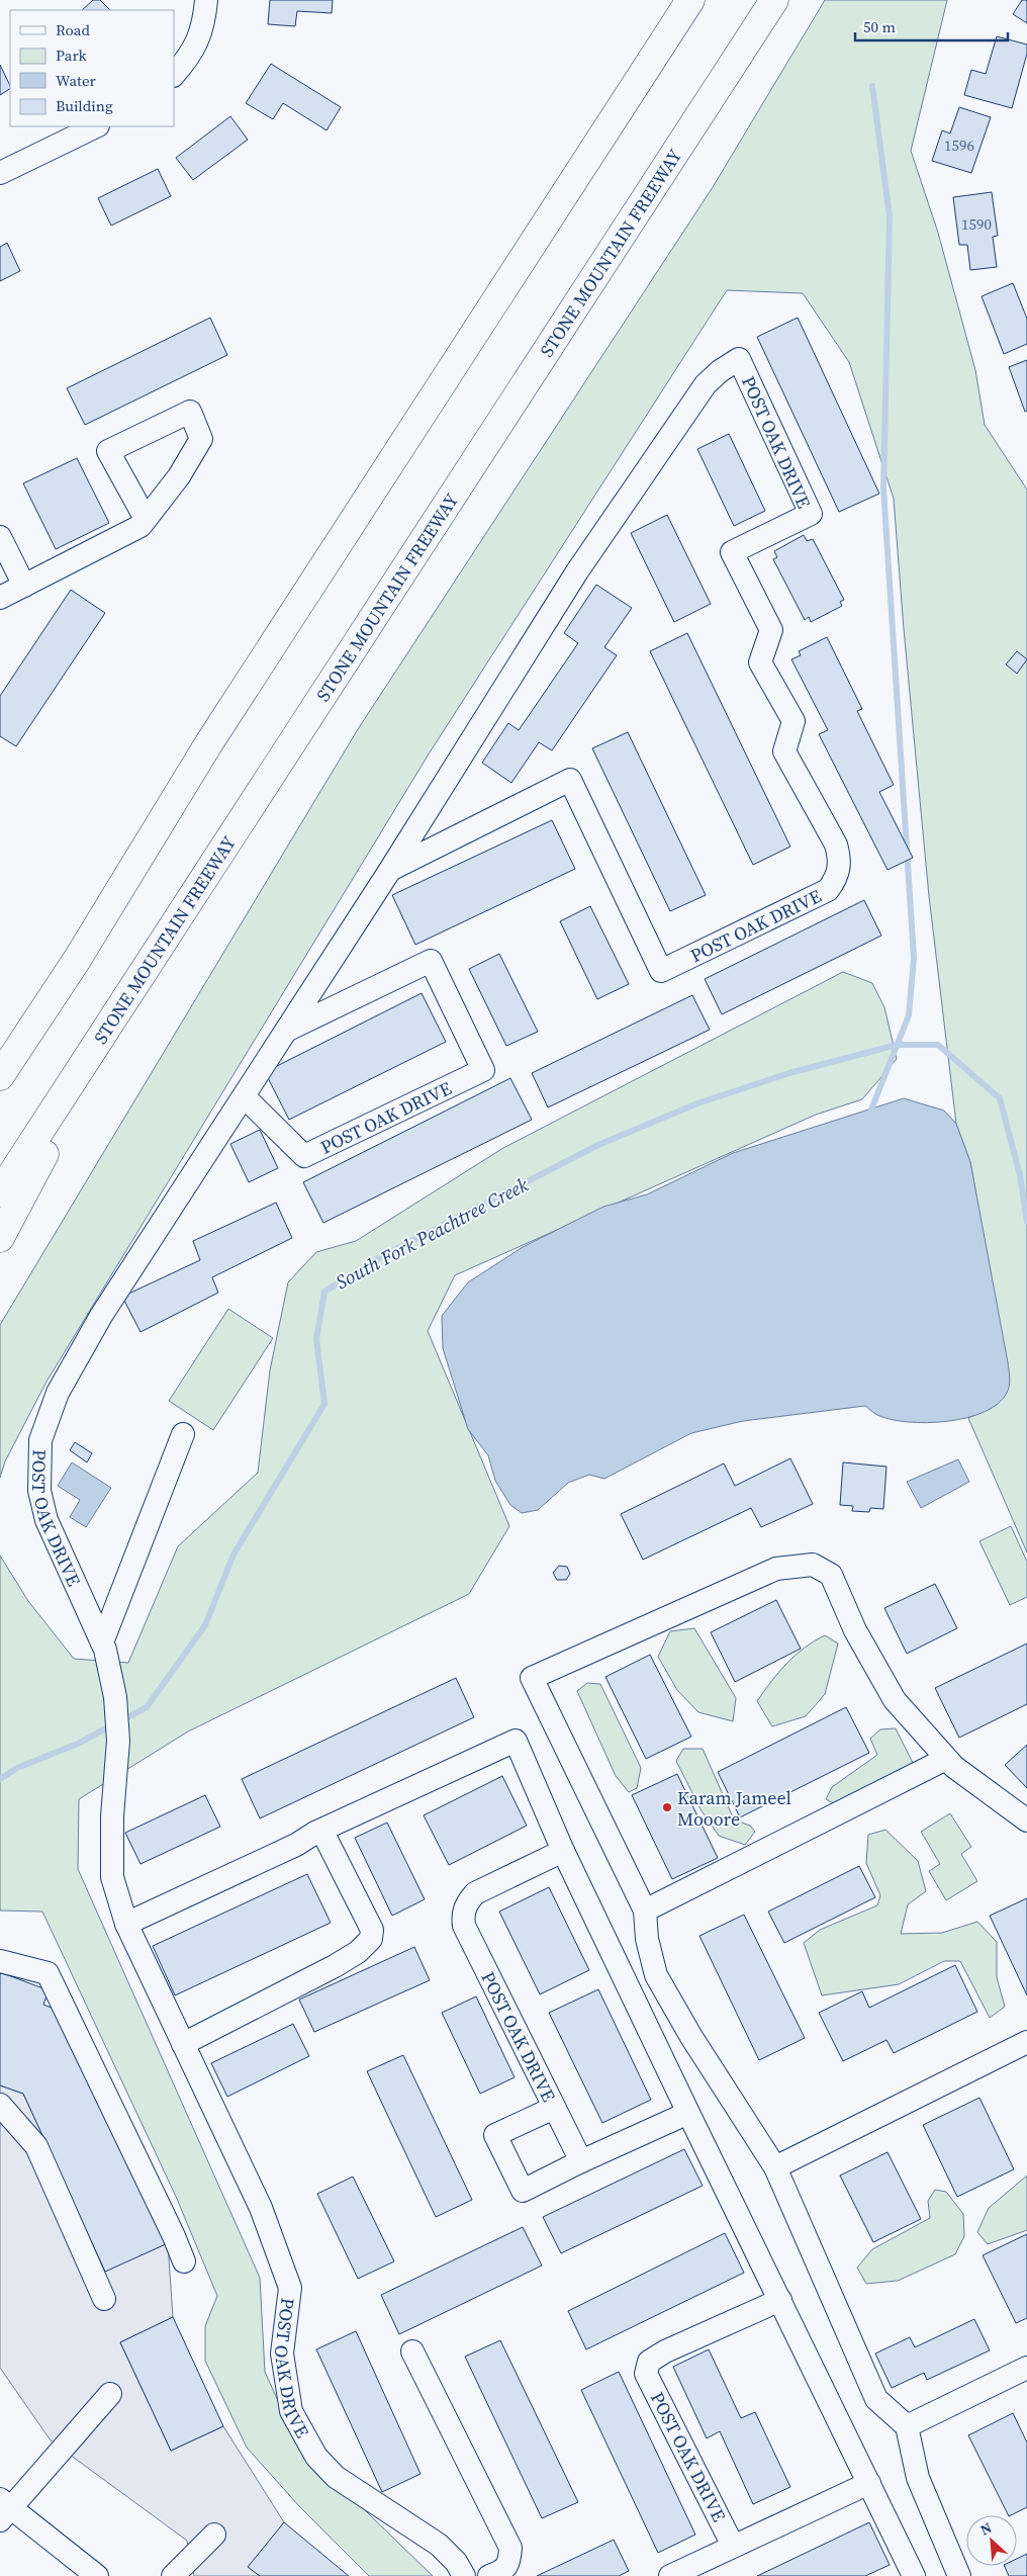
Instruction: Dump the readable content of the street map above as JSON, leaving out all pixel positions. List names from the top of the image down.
{
  "streets": {
    "highway": ["STONE MOUNTAIN FREEWAY"],
    "street": ["POST OAK DRIVE"]
  },
  "water": ["South Fork Peachtree Creek"],
  "places": ["Karam Jameel Mooore"],
  "house_numbers": ["1596", "1590"],
  "legend": [
    "Road",
    "Park",
    "Water",
    "Building"
  ],
  "scale_bar": "50 m",
  "north": "top left"
}
